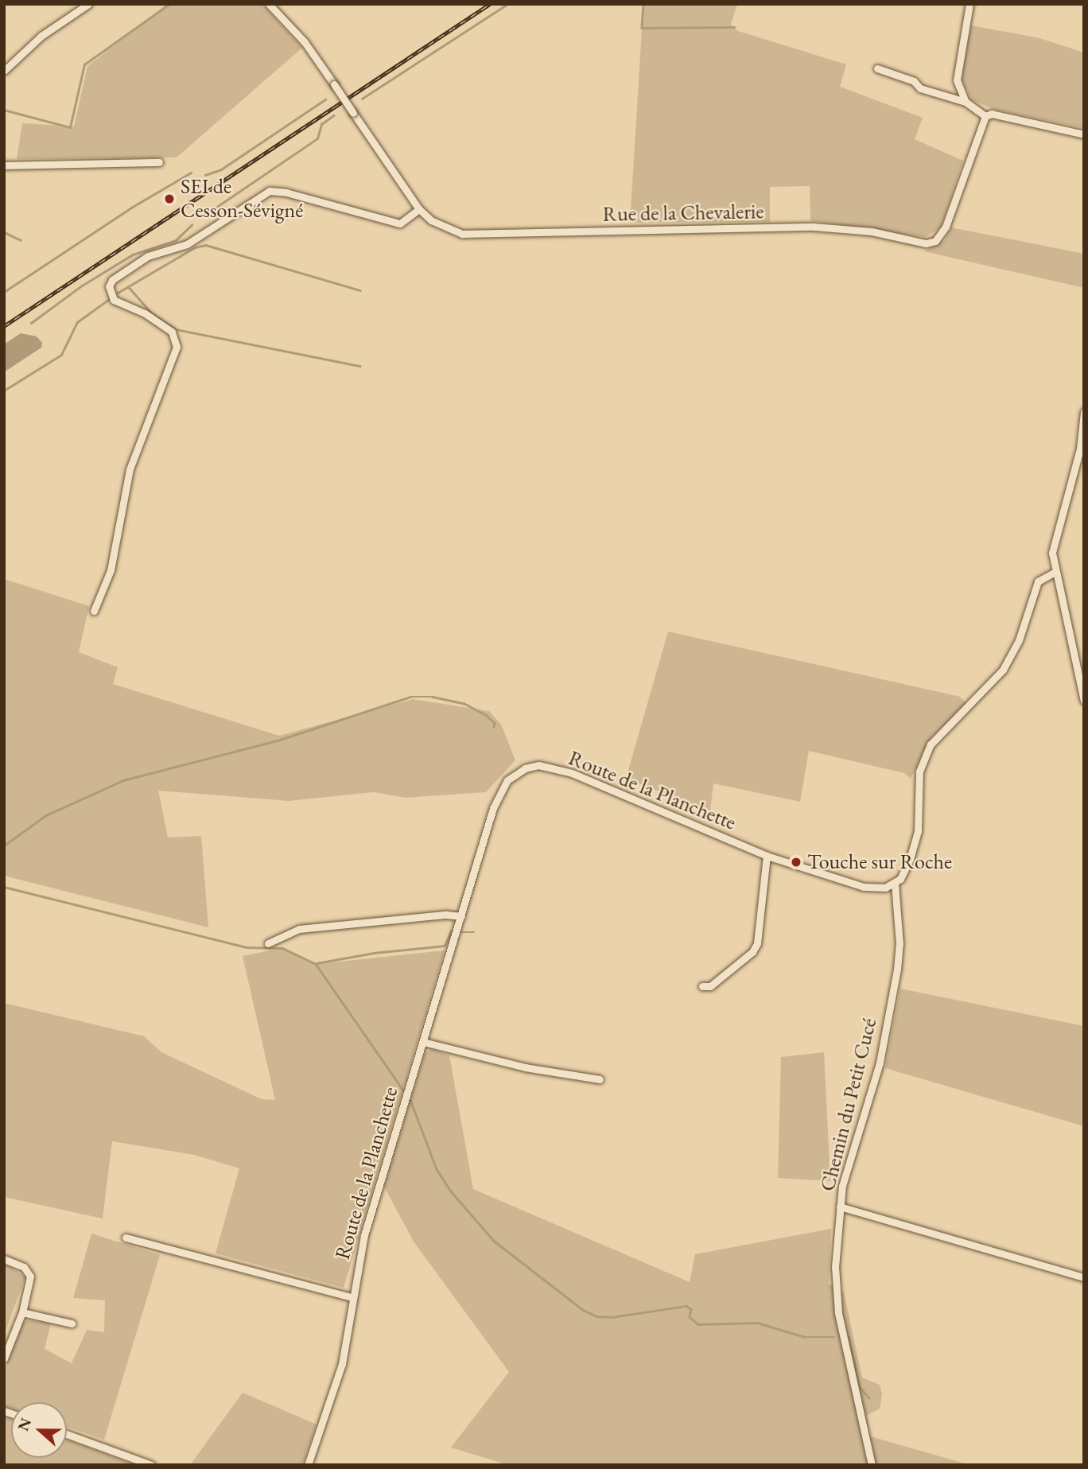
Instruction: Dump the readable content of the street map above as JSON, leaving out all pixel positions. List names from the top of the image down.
{
  "streets": {
    "street": ["Rue de la Chevalerie", "Route de la Planchette", "Chemin du Petit Cucé"]
  },
  "crossings": [
    ["Route de la Planchette", "Chemin du Petit Cucé"]
  ],
  "places": ["SEI de Cesson-Sévigné", "Touche sur Roche"],
  "north": "left"
}
